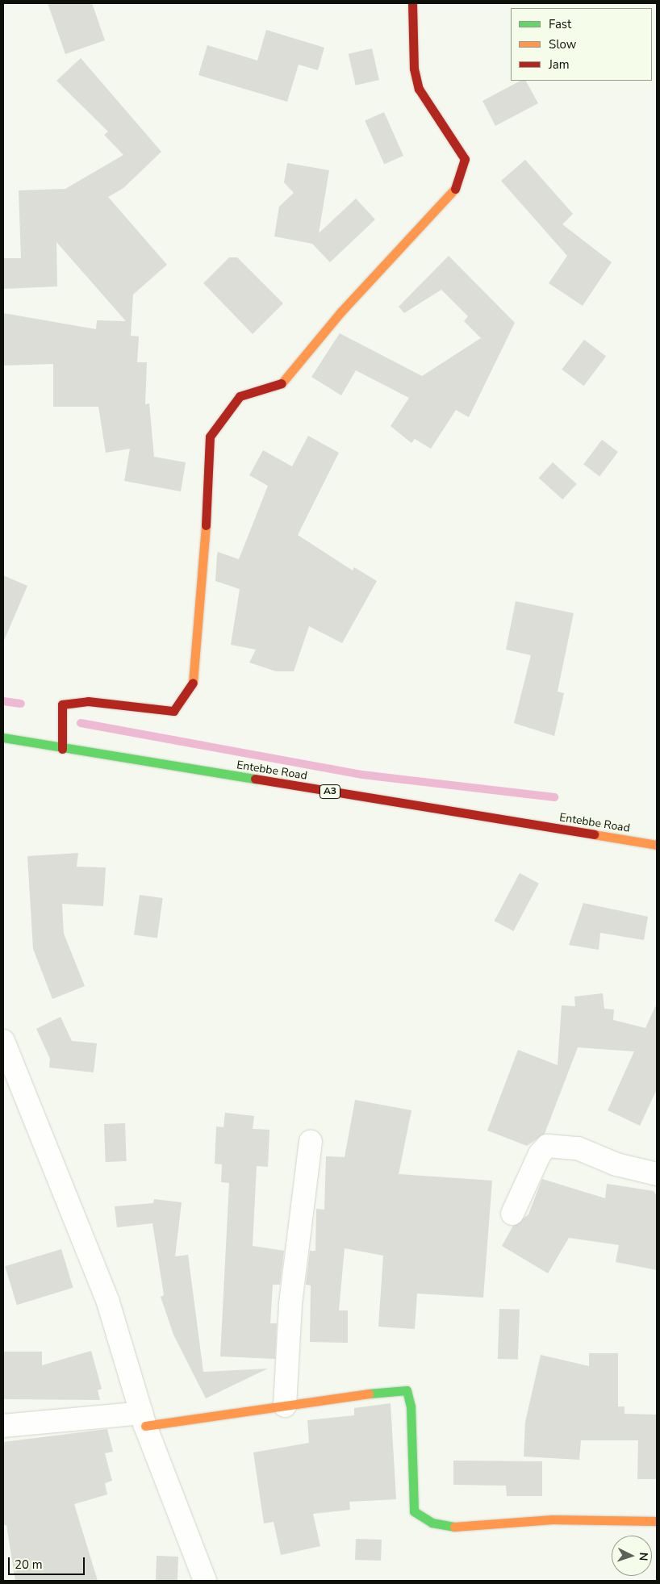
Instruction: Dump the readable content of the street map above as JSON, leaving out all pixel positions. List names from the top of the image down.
{
  "streets": {
    "street": ["Entebbe Road", "A3"]
  },
  "legend": ["Fast", "Slow", "Jam"],
  "scale_bar": "20 m",
  "north": "right"
}
